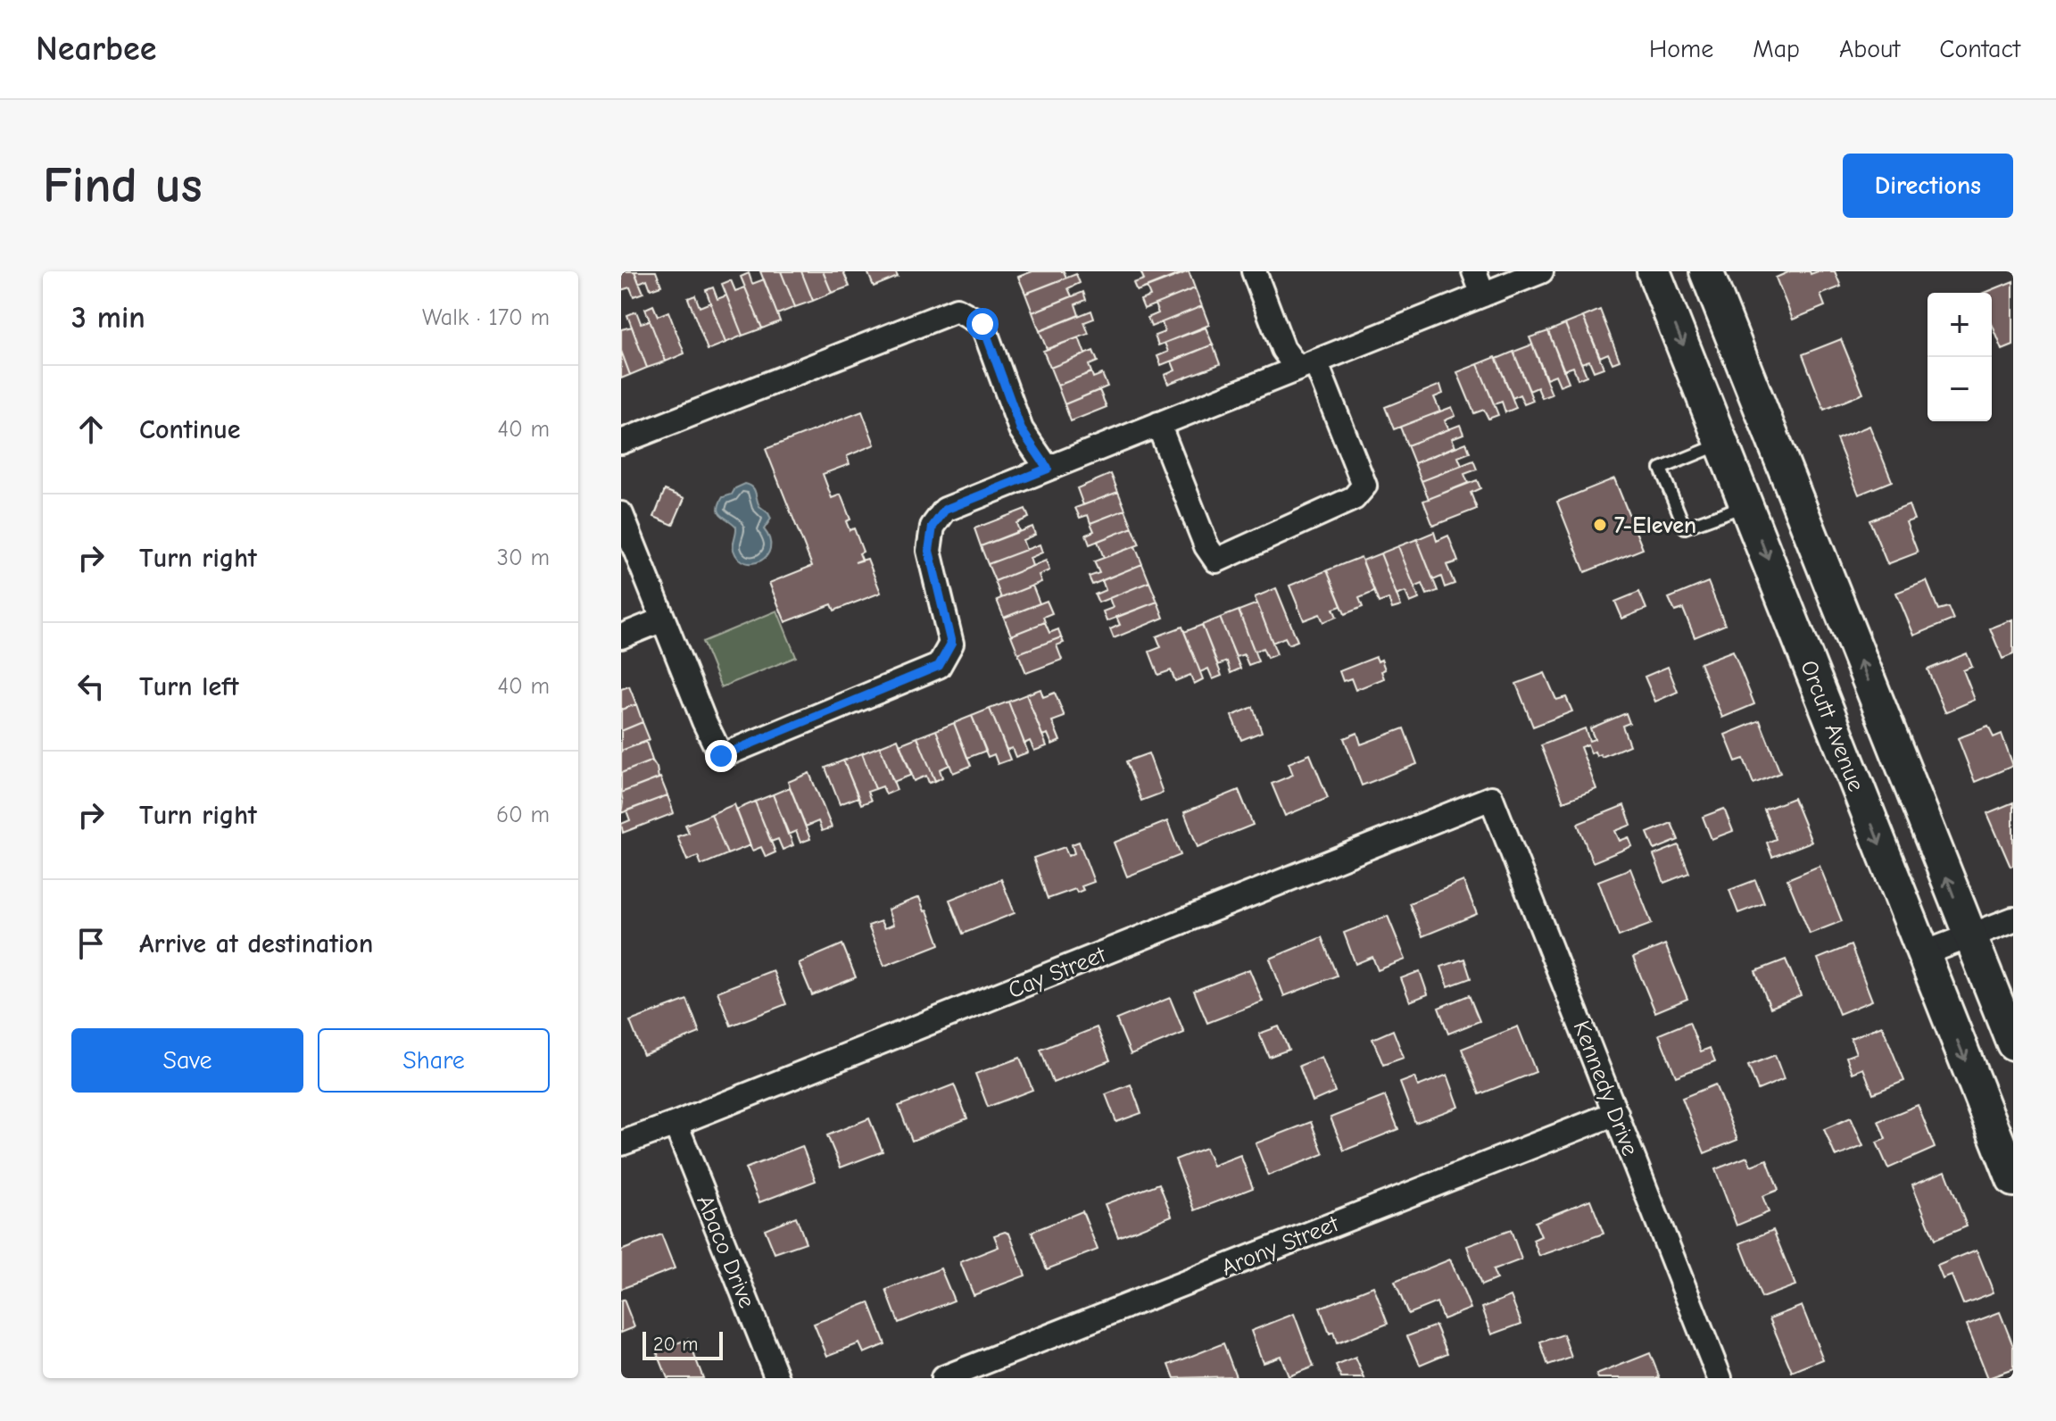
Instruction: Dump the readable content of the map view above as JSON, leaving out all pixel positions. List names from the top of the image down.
{
  "streets": {
    "main road": ["Orcutt Avenue"],
    "street": [
      "Cay Street",
      "Kennedy Drive",
      "Arony Street",
      "Abaco Drive"
    ]
  },
  "crossings": [
    ["Cay Street", "Kennedy Drive"],
    ["Cay Street", "Abaco Drive"],
    ["Kennedy Drive", "Arony Street"]
  ],
  "places": ["7-Eleven"],
  "scale_bar": "20 m",
  "page": {
    "header": "Nearbee",
    "nav": [
      "Home",
      "Map",
      "About",
      "Contact"
    ],
    "buttons": [
      "Directions",
      ["Save", "Share"]
    ],
    "title": "Find us",
    "heading": ["3 min", "Walk · 170 m"],
    "map_buttons": ["+", "−"],
    "list": [
      ["Continue", "40 m"],
      ["Turn right", "30 m"],
      ["Turn left", "40 m"],
      ["Turn right", "60 m"],
      "Arrive at destination"
    ],
    "scale": "20 m"
  }
}
